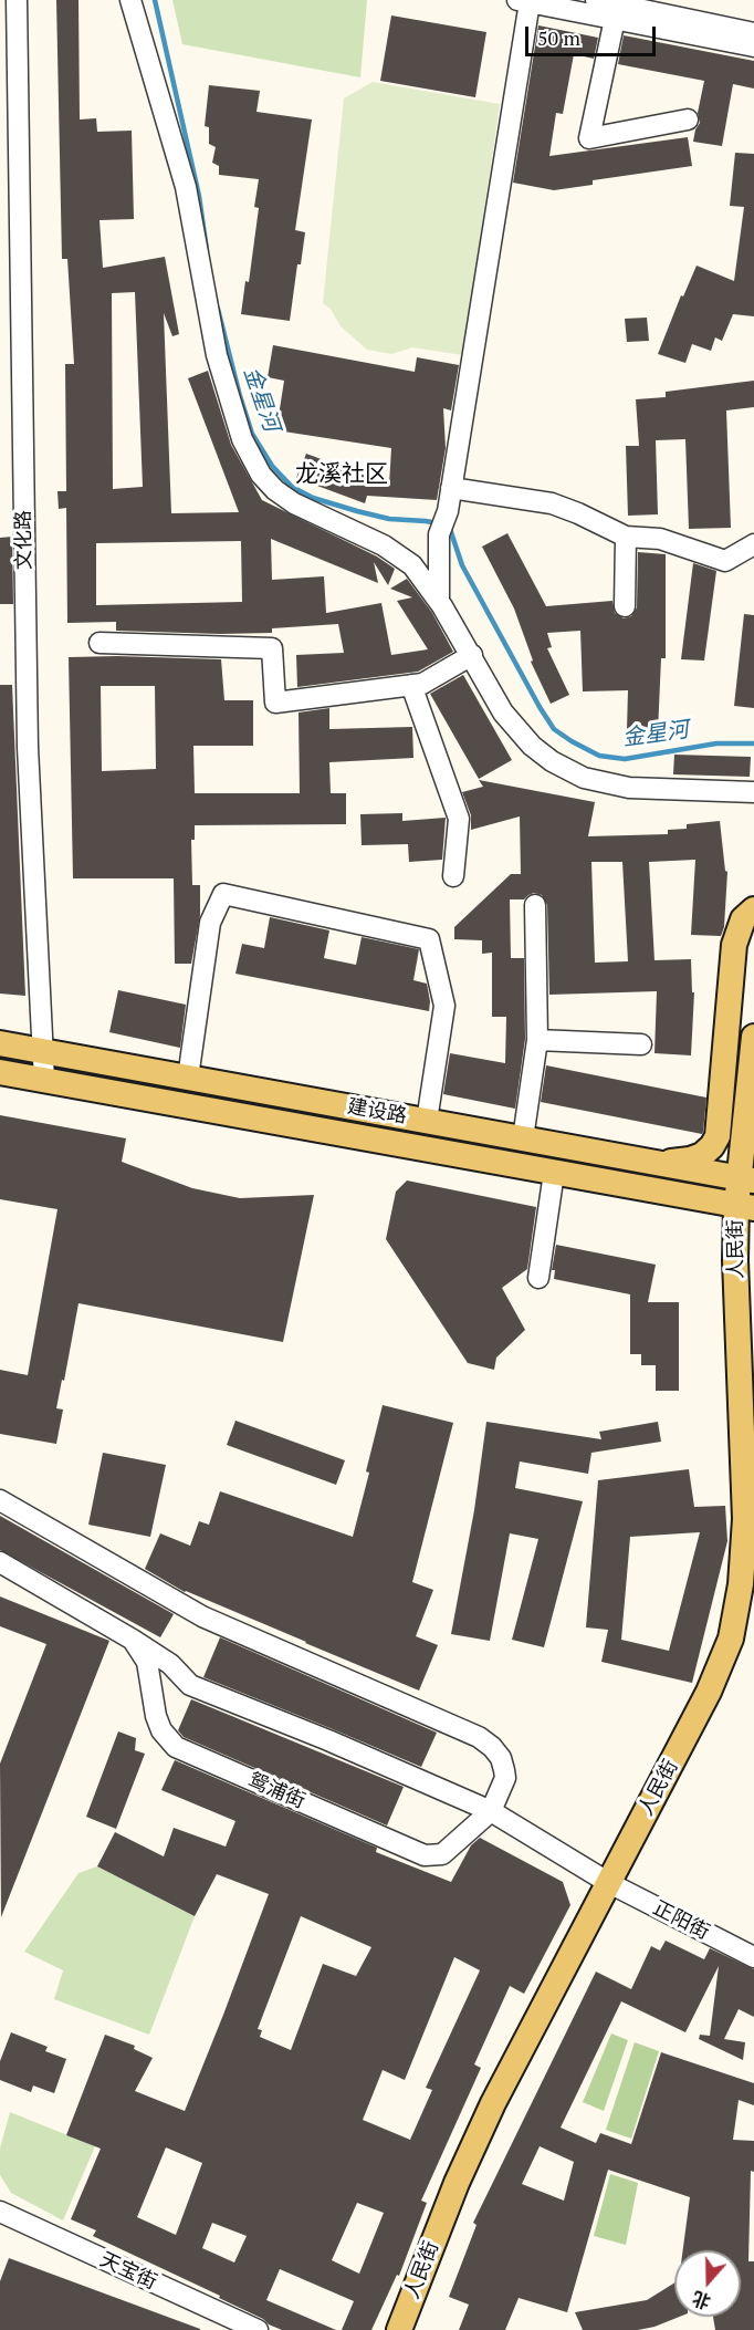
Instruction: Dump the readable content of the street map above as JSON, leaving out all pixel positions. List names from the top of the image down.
{
  "streets": {
    "main road": ["建设路", "人民街"],
    "street": [
      "文化路",
      "鸳浦街",
      "正阳街",
      "天宝街"
    ]
  },
  "crossings": [
    ["文化路", "建设路"],
    ["建设路", "人民街"],
    ["人民街", "正阳街"]
  ],
  "districts": ["龙溪社区"],
  "water": ["金星河"],
  "scale_bar": "50 m",
  "north": "bottom"
}
